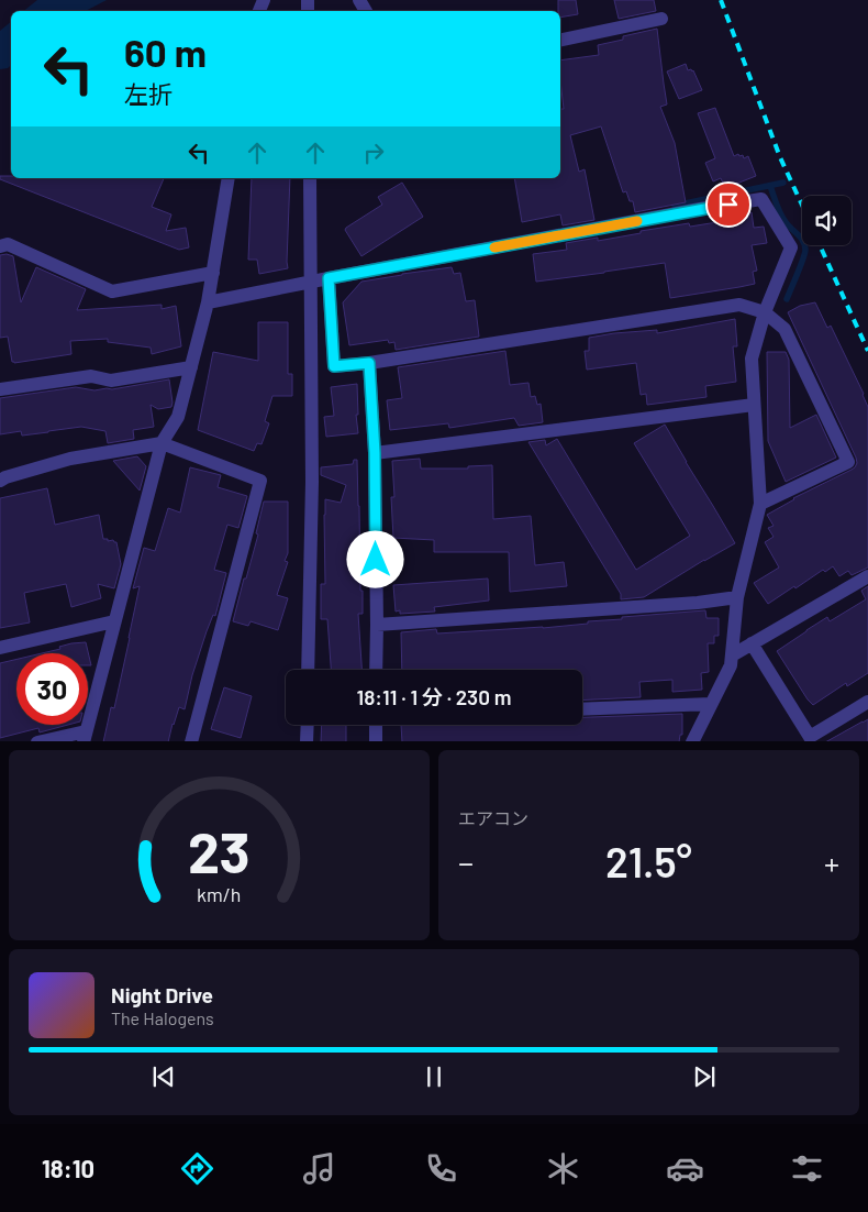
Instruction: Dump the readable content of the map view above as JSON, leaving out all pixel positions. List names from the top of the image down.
{
  "page": {
    "turn": ["60 m", "左折"],
    "limit": "30",
    "trip": "18:11 · 1 分 · 230 m",
    "tile": "エアコン",
    "heat": ["−", "21.5°", "+"],
    "song": ["Night Drive", "The Halogens"],
    "tabs": "18:10",
    "gauge": ["23", "km/h"]
  }
}
